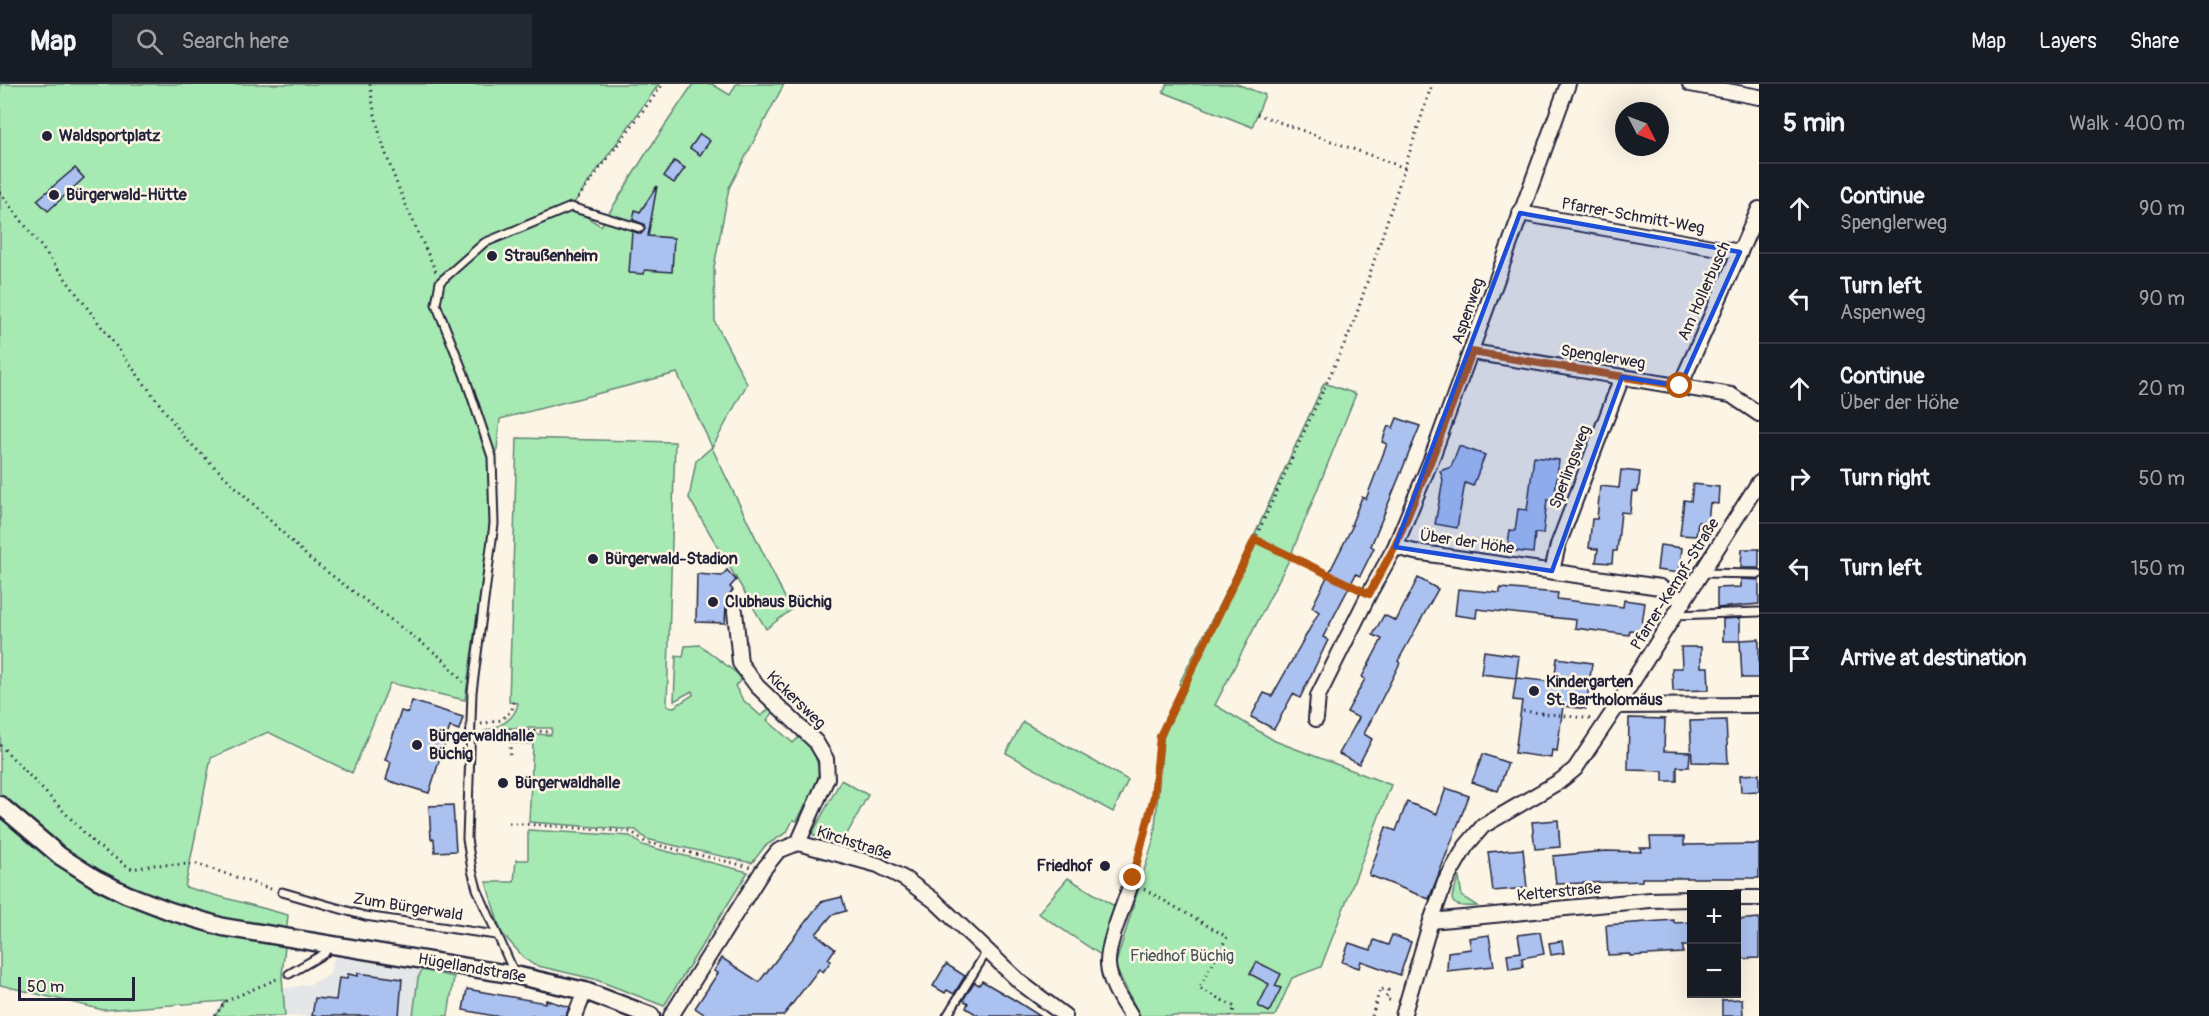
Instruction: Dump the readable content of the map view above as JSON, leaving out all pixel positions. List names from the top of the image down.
{
  "streets": {
    "street": [
      "Pfarrer-Schmitt-Weg",
      "Am Hollerbusch",
      "Aspenweg",
      "Spenglerweg",
      "Sperlingsweg",
      "Über der Höhe",
      "Pfarrer-Kempf-Straße",
      "Kickersweg",
      "Kirchstraße",
      "Kelterstraße",
      "Hügellandstraße"
    ],
    "lane": ["Zum Bürgerwald"]
  },
  "crossings": [
    ["Pfarrer-Schmitt-Weg", "Am Hollerbusch"],
    ["Pfarrer-Schmitt-Weg", "Aspenweg"],
    ["Am Hollerbusch", "Spenglerweg"],
    ["Aspenweg", "Spenglerweg"],
    ["Aspenweg", "Über der Höhe"],
    ["Spenglerweg", "Sperlingsweg"],
    ["Sperlingsweg", "Über der Höhe"],
    ["Über der Höhe", "Pfarrer-Kempf-Straße"],
    ["Pfarrer-Kempf-Straße", "Kelterstraße"],
    ["Kickersweg", "Kirchstraße"],
    ["Zum Bürgerwald", "Hügellandstraße"]
  ],
  "parks": ["Friedhof Büchig"],
  "places": [
    "Waldsportplatz",
    "Bürgerwald-Hütte",
    "Straußenheim",
    "Bürgerwald-Stadion",
    "Clubhaus Büchig",
    "Kindergarten St. Bartholomäus",
    "Bürgerwaldhalle Büchig",
    "Bürgerwaldhalle",
    "Friedhof"
  ],
  "scale_bar": "50 m",
  "north": "bottom right",
  "page": {
    "header": "Map",
    "search": "Search here",
    "nav": ["Map", "Layers", "Share"],
    "heading": ["5 min", "Walk · 400 m"],
    "list": [
      ["Continue", "Spenglerweg", "90 m"],
      ["Turn left", "Aspenweg", "90 m"],
      ["Continue", "Über der Höhe", "20 m"],
      ["Turn right", "50 m"],
      ["Turn left", "150 m"],
      "Arrive at destination"
    ],
    "map_buttons": ["+", "−"],
    "scale": "50 m"
  }
}
